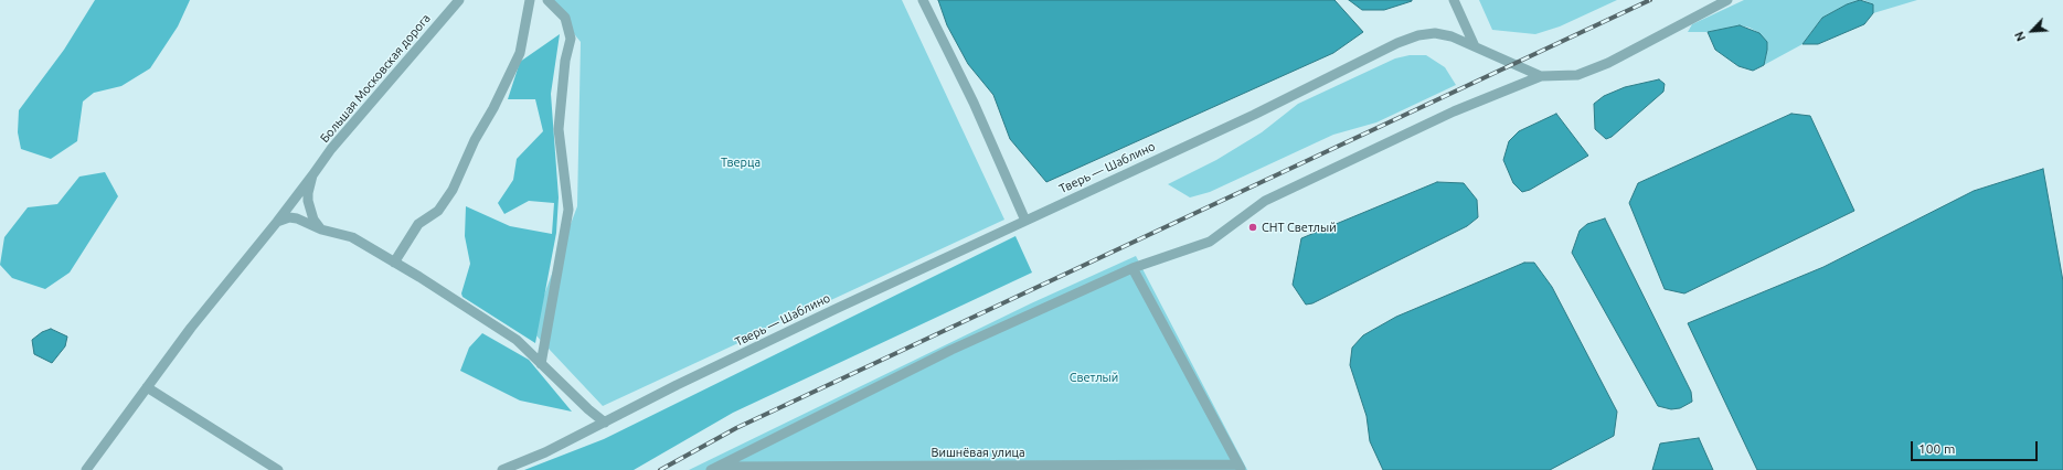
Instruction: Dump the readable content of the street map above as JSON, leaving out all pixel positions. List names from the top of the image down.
{
  "streets": {
    "street": ["Большая Московская дорога", "Тверь — Шаблино", "Вишнёвая улица"]
  },
  "parks": ["Тверца", "Светлый"],
  "places": ["СНТ Светлый"],
  "scale_bar": "100 m",
  "north": "bottom left"
}
